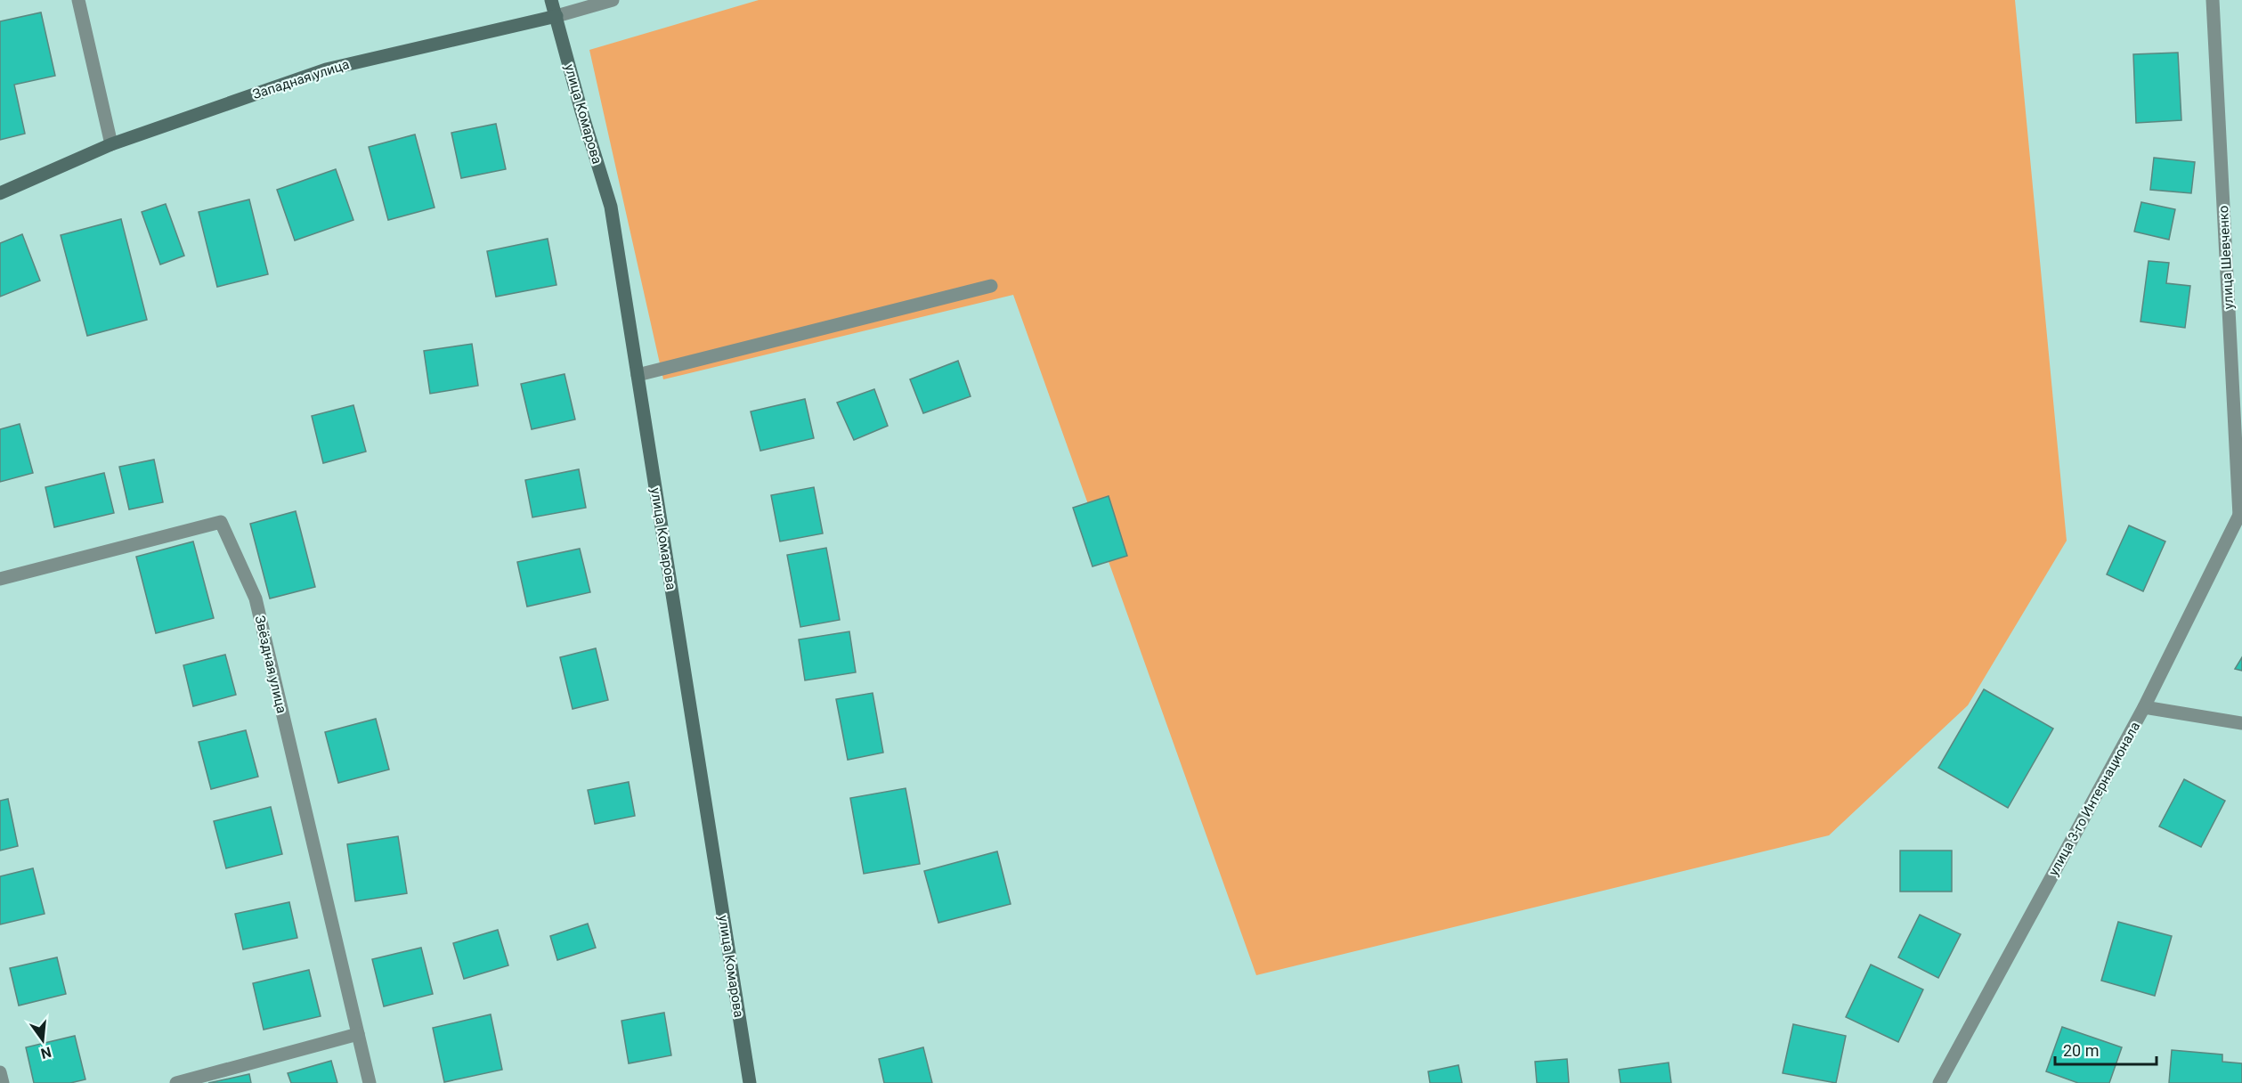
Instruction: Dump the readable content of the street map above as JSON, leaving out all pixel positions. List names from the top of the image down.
{
  "streets": {
    "main road": ["Западная улица", "улица Комарова"],
    "street": ["улица Шевченко", "Звёздная улица", "улица 3-го Интернационала"]
  },
  "crossings": [
    ["Западная улица", "улица Комарова"],
    ["улица Шевченко", "улица 3-го Интернационала"]
  ],
  "scale_bar": "20 m",
  "north": "bottom"
}
